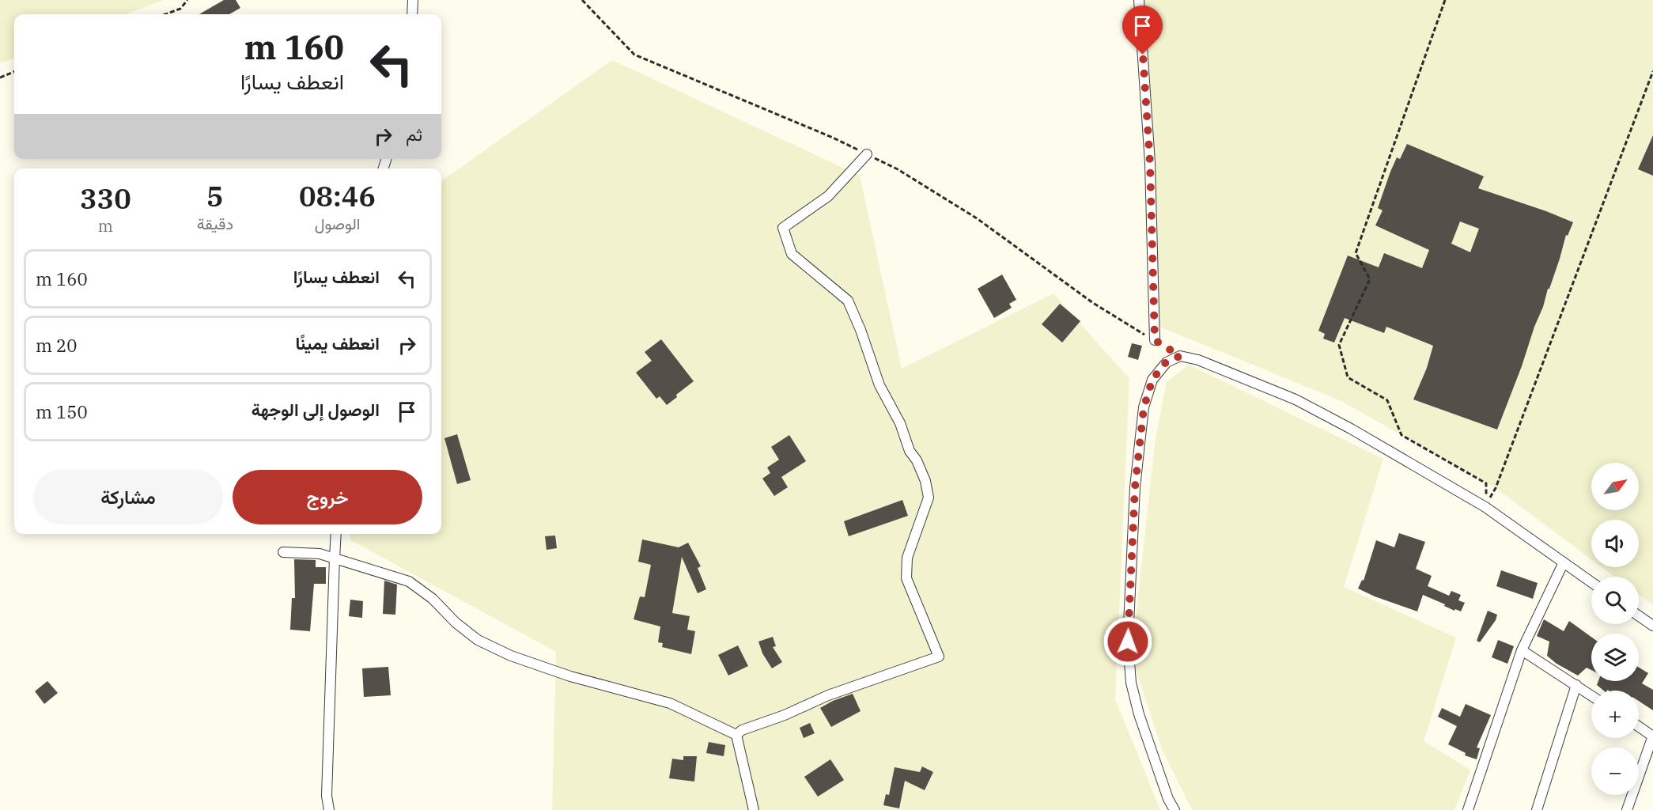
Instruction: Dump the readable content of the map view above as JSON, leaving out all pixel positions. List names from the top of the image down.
{
  "north": "top right",
  "page": {
    "turn": ["160 m", "انعطف يسارًا"],
    "then": "ثم",
    "eta": [
      "08:46",
      "الوصول",
      "5",
      "دقيقة",
      "330",
      "m"
    ],
    "list": [
      {
        "name": "انعطف يسارًا",
        "value": "160 m"
      },
      {
        "name": "انعطف يمينًا",
        "value": "20 m"
      },
      {
        "name": "الوصول إلى الوجهة",
        "value": "150 m"
      }
    ],
    "buttons": ["خروج", "مشاركة"],
    "map_buttons": ["+", "−"]
  }
}
